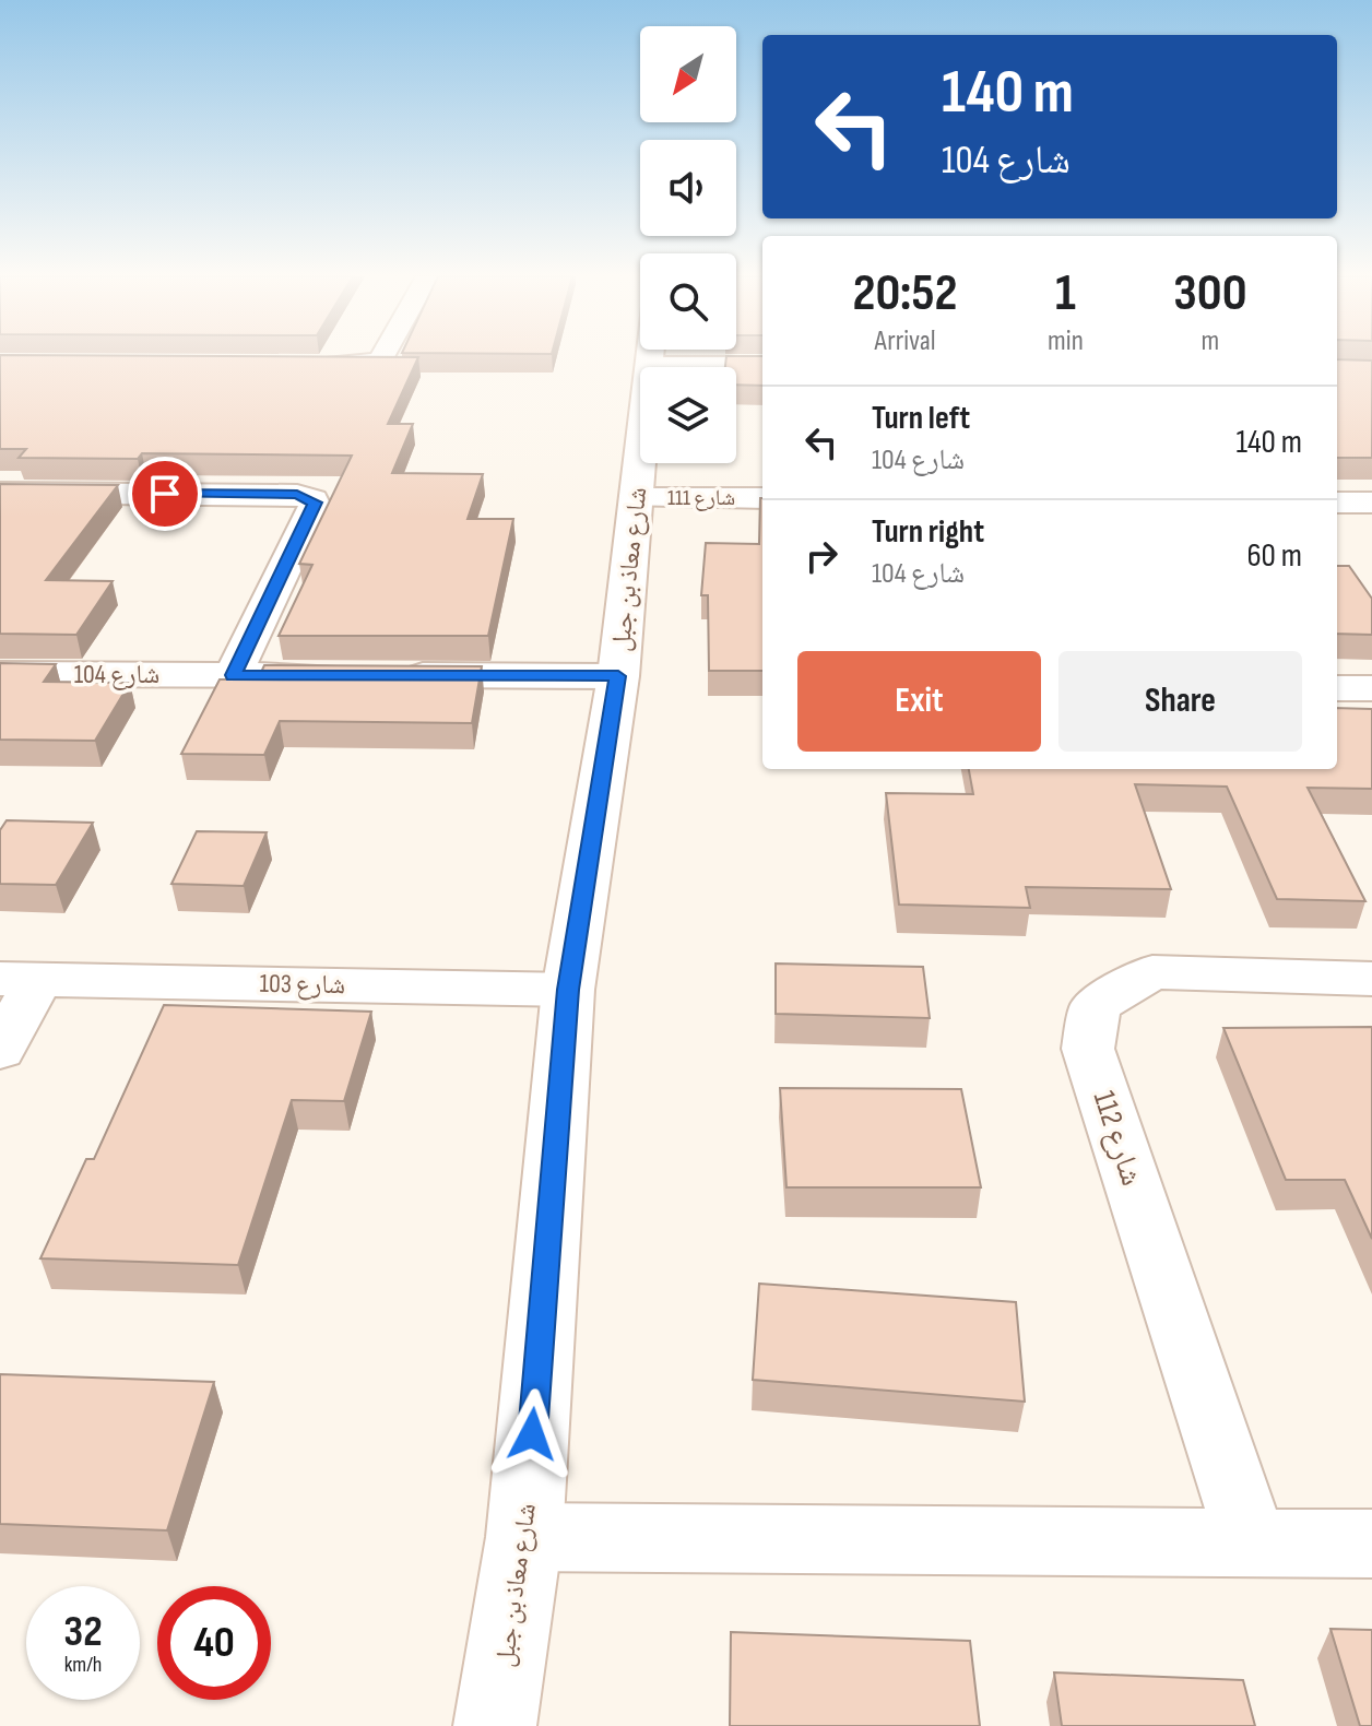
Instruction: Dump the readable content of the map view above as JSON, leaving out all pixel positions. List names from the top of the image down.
{
  "streets": {
    "street": [
      "شارع 111",
      "شارع معاذ بن جبل",
      "شارع 104",
      "شارع 103",
      "شارع 112"
    ]
  },
  "crossings": [
    ["شارع 111", "شارع معاذ بن جبل"],
    ["شارع معاذ بن جبل", "شارع 104"],
    ["شارع معاذ بن جبل", "شارع 103"]
  ],
  "north": "bottom left",
  "page": {
    "turn": ["140 m", "شارع 104"],
    "eta": [
      "20:52",
      "Arrival",
      "1",
      "min",
      "300",
      "m"
    ],
    "list": [
      {
        "name": "Turn left",
        "note": "شارع 104",
        "value": "140 m"
      },
      {
        "name": "Turn right",
        "note": "شارع 104",
        "value": "60 m"
      }
    ],
    "buttons": ["Exit", "Share"],
    "speed": "32 km/h",
    "limit": "40"
  }
}
